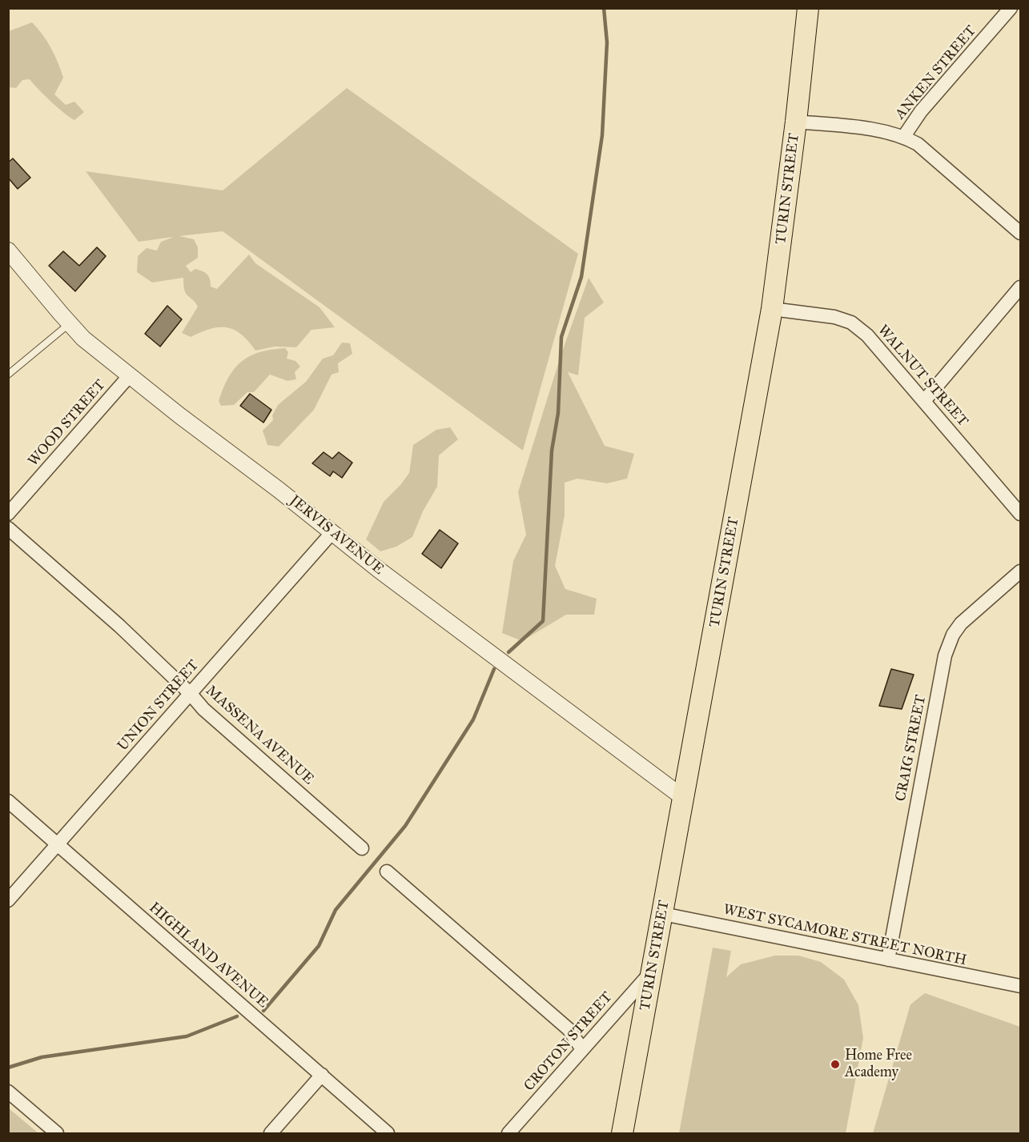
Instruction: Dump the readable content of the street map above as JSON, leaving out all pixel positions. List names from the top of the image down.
{
  "streets": {
    "main road": ["TURIN STREET"],
    "street": [
      "ANKEN STREET",
      "WALNUT STREET",
      "WOOD STREET",
      "JERVIS AVENUE",
      "UNION STREET",
      "MASSENA AVENUE",
      "CRAIG STREET",
      "WEST SYCAMORE STREET NORTH",
      "HIGHLAND AVENUE",
      "CROTON STREET"
    ]
  },
  "crossings": [
    ["TURIN STREET", "WALNUT STREET"],
    ["TURIN STREET", "JERVIS AVENUE"],
    ["TURIN STREET", "WEST SYCAMORE STREET NORTH"],
    ["TURIN STREET", "CROTON STREET"],
    ["WOOD STREET", "JERVIS AVENUE"],
    ["JERVIS AVENUE", "UNION STREET"],
    ["UNION STREET", "MASSENA AVENUE"],
    ["UNION STREET", "HIGHLAND AVENUE"],
    ["CRAIG STREET", "WEST SYCAMORE STREET NORTH"]
  ],
  "places": ["Home Free Academy"]
}
